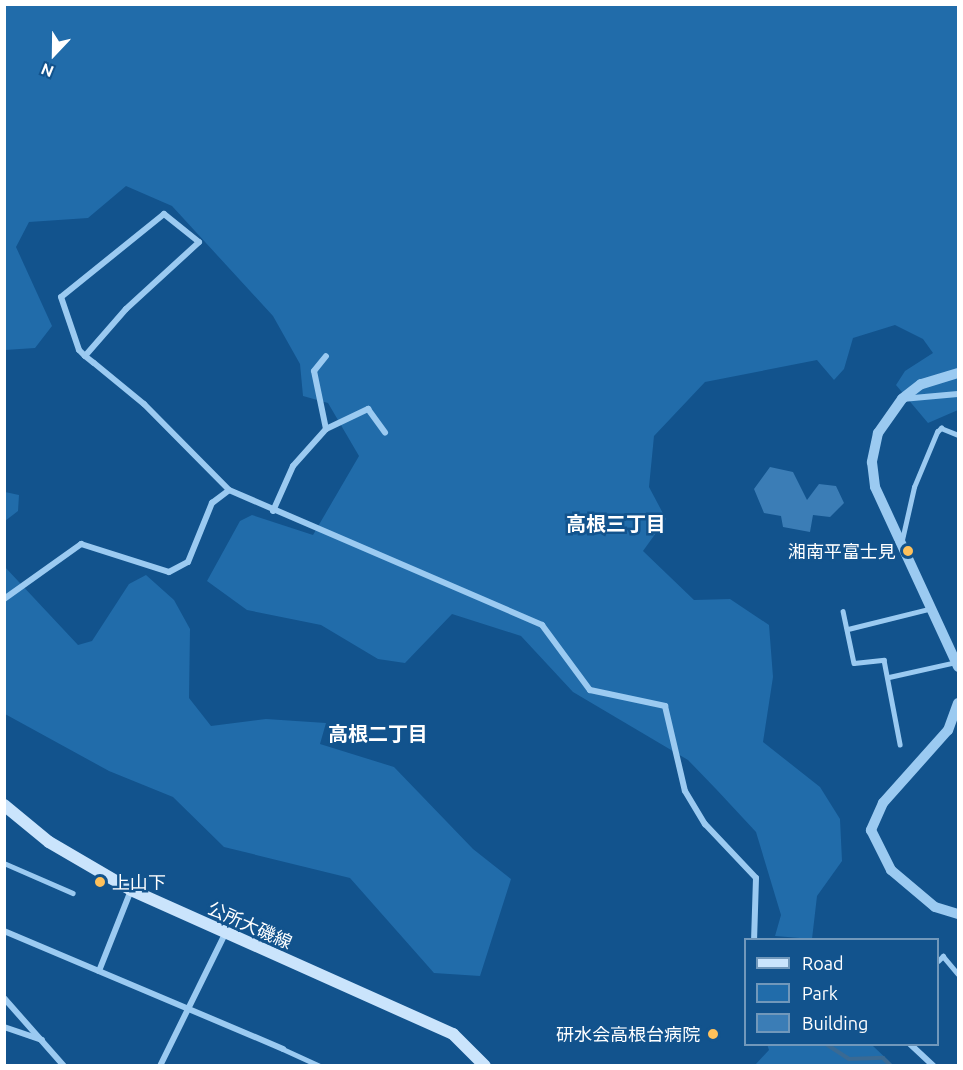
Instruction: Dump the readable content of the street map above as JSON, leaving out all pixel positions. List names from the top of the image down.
{
  "streets": {
    "main road": ["公所大磯線"]
  },
  "districts": ["高根三丁目", "高根二丁目"],
  "places": ["湘南平富士見", "上山下", "研水会高根台病院"],
  "legend": ["Road", "Park", "Building"],
  "north": "bottom"
}
